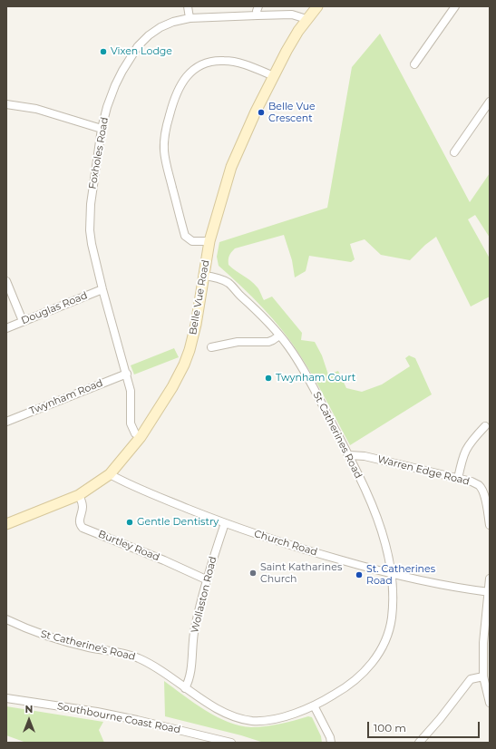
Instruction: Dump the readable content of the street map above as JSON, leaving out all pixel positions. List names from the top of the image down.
{
  "streets": {
    "main road": ["Belle Vue Road"],
    "street": [
      "Foxholes Road",
      "Douglas Road",
      "Twynham Road",
      "St Catherines Road",
      "Warren Edge Road",
      "Church Road",
      "Burtley Road",
      "Wollaston Road",
      "St Catherine's Road",
      "Southbourne Coast Road"
    ]
  },
  "crossings": [
    ["Foxholes Road", "Belle Vue Road"],
    ["Foxholes Road", "Douglas Road"],
    ["Foxholes Road", "Twynham Road"],
    ["Belle Vue Road", "St Catherines Road"],
    ["Belle Vue Road", "Church Road"],
    ["Belle Vue Road", "Burtley Road"],
    ["St Catherines Road", "Warren Edge Road"],
    ["St Catherines Road", "Church Road"],
    ["St Catherines Road", "St Catherine's Road"],
    ["Church Road", "Wollaston Road"],
    ["Church Road", "St Catherine's Road"],
    ["Burtley Road", "Wollaston Road"],
    ["Wollaston Road", "St Catherine's Road"]
  ],
  "places": [
    "Vixen Lodge",
    "Belle Vue Crescent",
    "Twynham Court",
    "Gentle Dentistry",
    "Saint Katharines Church",
    "St. Catherines Road"
  ],
  "scale_bar": "100 m",
  "north": "top"
}
